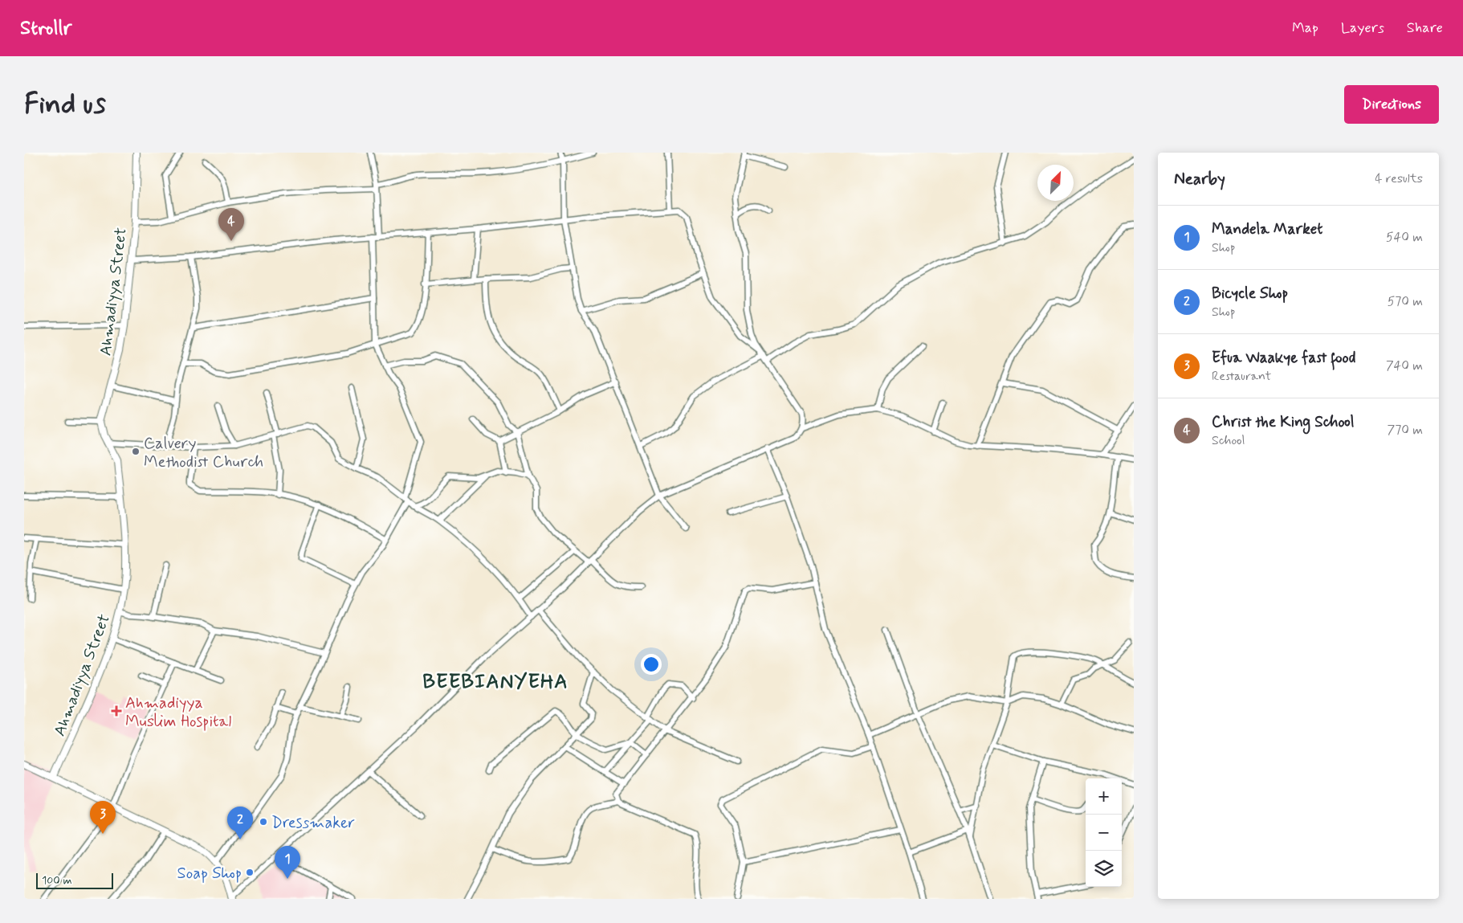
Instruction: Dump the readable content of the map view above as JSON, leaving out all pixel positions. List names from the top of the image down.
{
  "streets": {
    "street": ["Ahmadiyya Street"]
  },
  "districts": ["BEEBIANYEHA"],
  "places": {
    "other": ["Calvery Methodist Church", "Dressmaker", "Soap Shop"],
    "health": ["Ahmadiyya Muslim Hospital"]
  },
  "scale_bar": "100 m",
  "north": "top right",
  "page": {
    "header": "Strollr",
    "nav": ["Map", "Layers", "Share"],
    "buttons": "Directions",
    "title": "Find us",
    "heading": ["Nearby", "4 results"],
    "list": [
      {
        "mark": "1",
        "name": "Mandela Market",
        "note": "Shop",
        "value": "540 m"
      },
      {
        "mark": "2",
        "name": "Bicycle Shop",
        "note": "Shop",
        "value": "570 m"
      },
      {
        "mark": "3",
        "name": "Efua Waakye fast food",
        "note": "Restaurant",
        "value": "740 m"
      },
      {
        "mark": "4",
        "name": "Christ the King School",
        "note": "School",
        "value": "770 m"
      }
    ],
    "pins": [
      "4",
      "3",
      "2",
      "1"
    ],
    "map_buttons": ["+", "−"],
    "scale": "100 m"
  }
}
